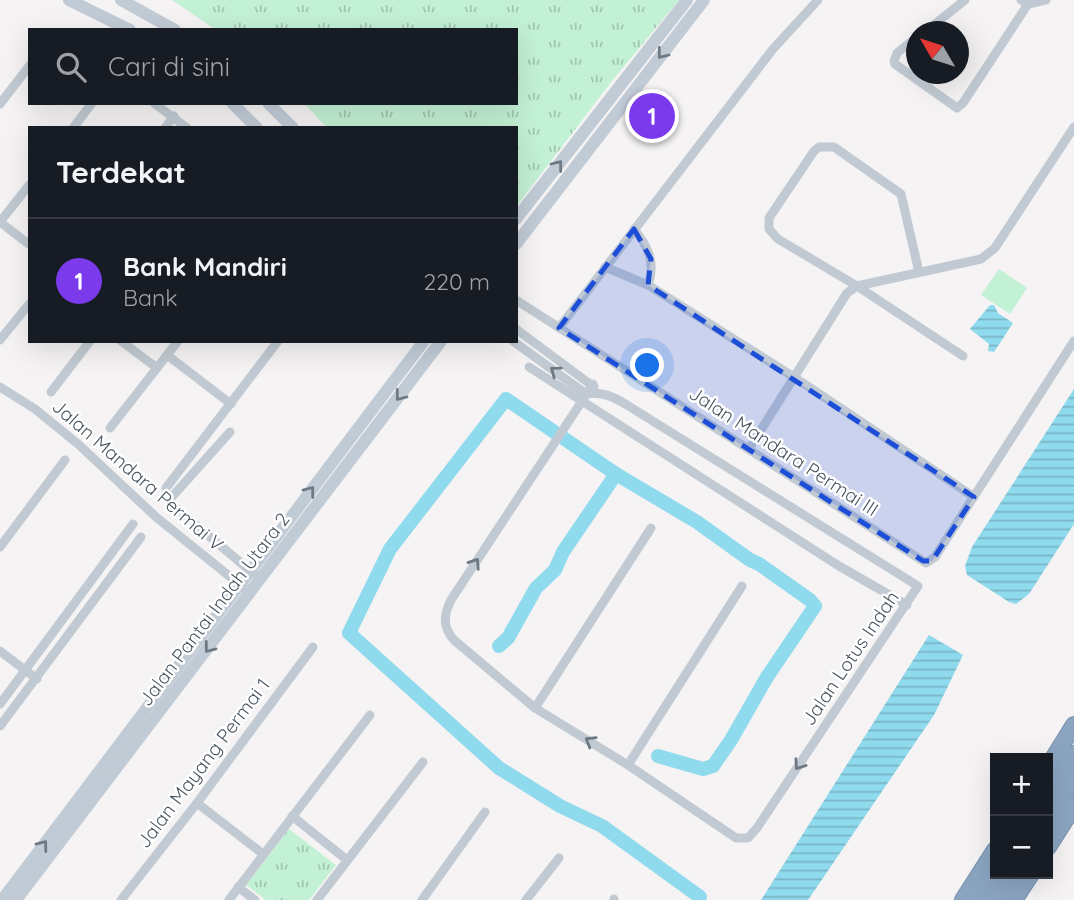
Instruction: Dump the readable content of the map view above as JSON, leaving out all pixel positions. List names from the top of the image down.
{
  "streets": {
    "street": [
      "Jalan Mandara Permai III",
      "Jalan Mandara Permai V",
      "Jalan Pantai Indah Utara 2",
      "Jalan Lotus Indah",
      "Jalan Mayang Permai 1"
    ]
  },
  "crossings": [
    ["Jalan Mandara Permai V", "Jalan Pantai Indah Utara 2"]
  ],
  "north": "top left",
  "page": {
    "search": "Cari di sini",
    "pins": "1",
    "heading": "Terdekat",
    "list": [
      {
        "mark": "1",
        "name": "Bank Mandiri",
        "note": "Bank",
        "value": "220 m"
      }
    ],
    "map_buttons": ["+", "−"]
  }
}
